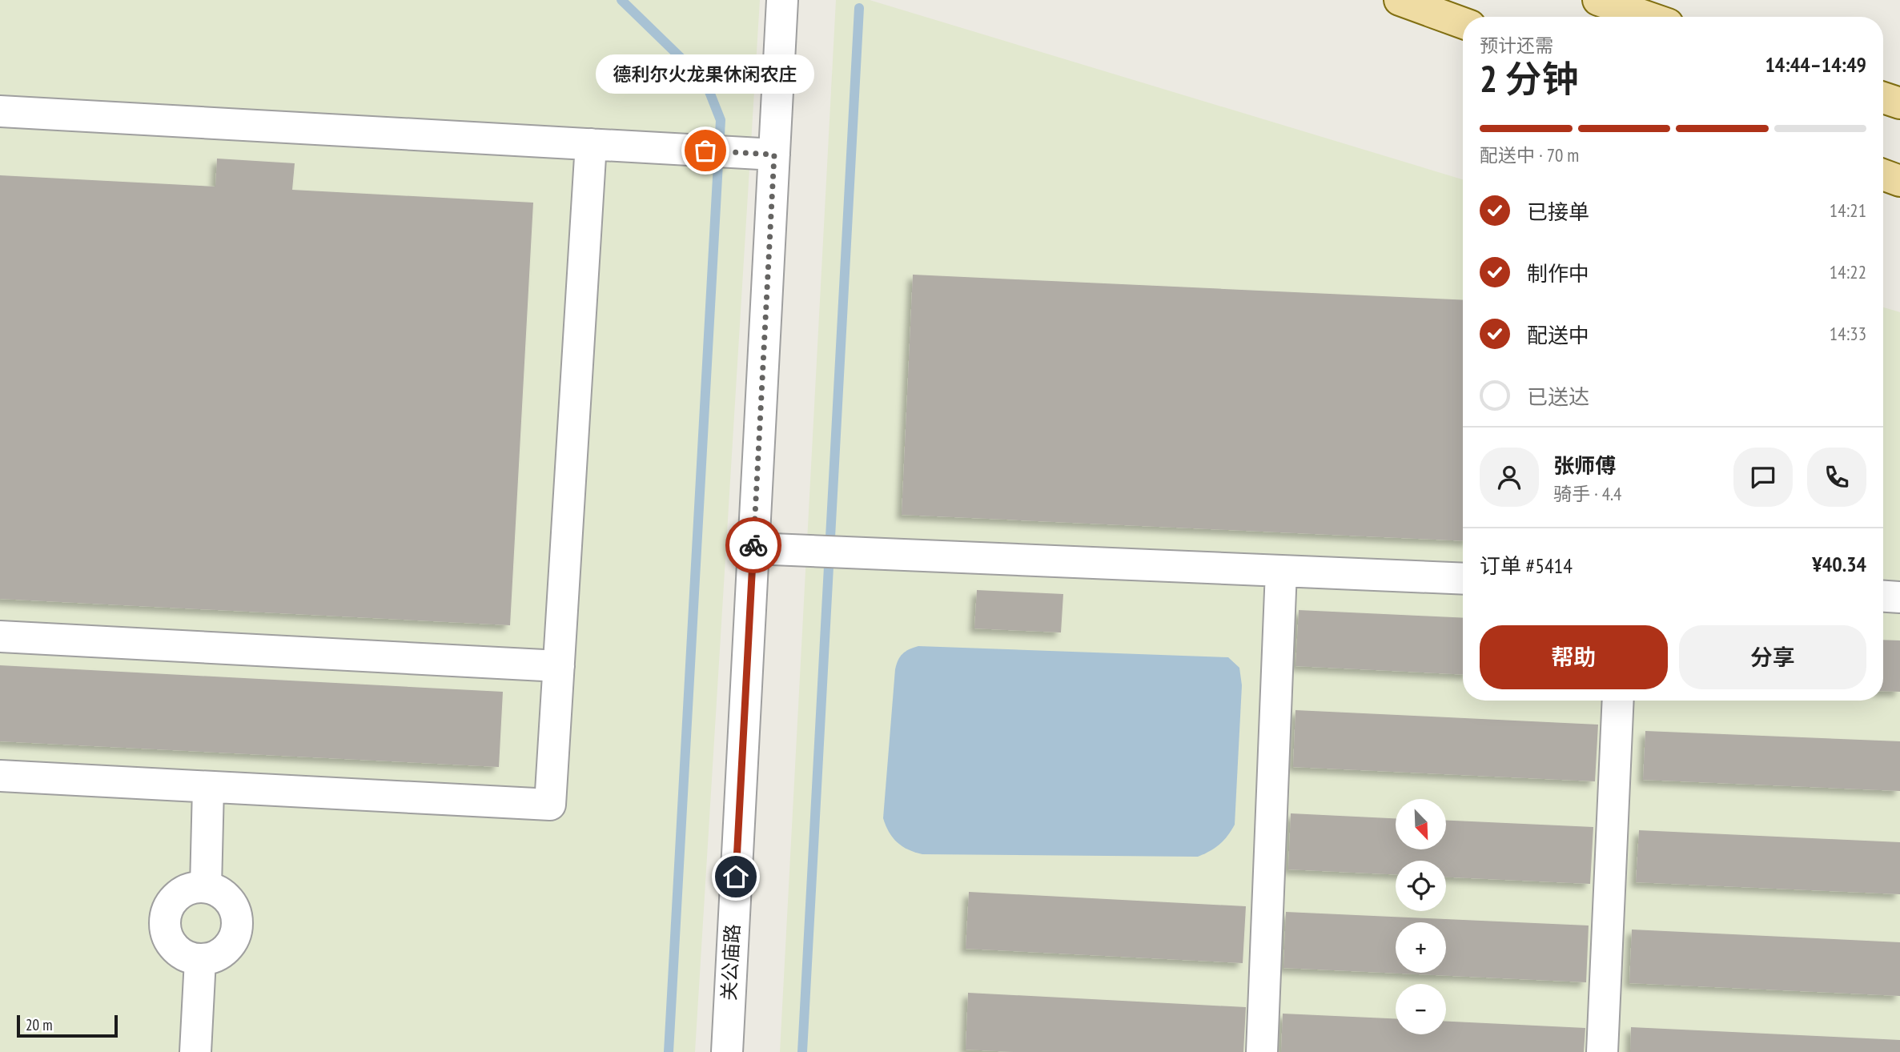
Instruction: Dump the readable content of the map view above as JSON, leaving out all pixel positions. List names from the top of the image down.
{
  "streets": {
    "street": ["关公庙路"]
  },
  "places": ["德利尔火龙果休闲农庄"],
  "scale_bar": "20 m",
  "north": "bottom right",
  "page": {
    "heading": ["2 分钟", "预计还需", "14:44–14:49"],
    "panel": [
      "张师傅",
      "骑手 · 4.4",
      "订单 #5414",
      "¥40.34"
    ],
    "bubble": "德利尔火龙果休闲农庄",
    "bar": "配送中 · 70 m",
    "list": [
      ["已接单", "14:21"],
      ["制作中", "14:22"],
      ["配送中", "14:33"],
      "已送达"
    ],
    "buttons": ["帮助", "分享"],
    "map_buttons": ["+", "−"],
    "scale": "20 m"
  }
}
